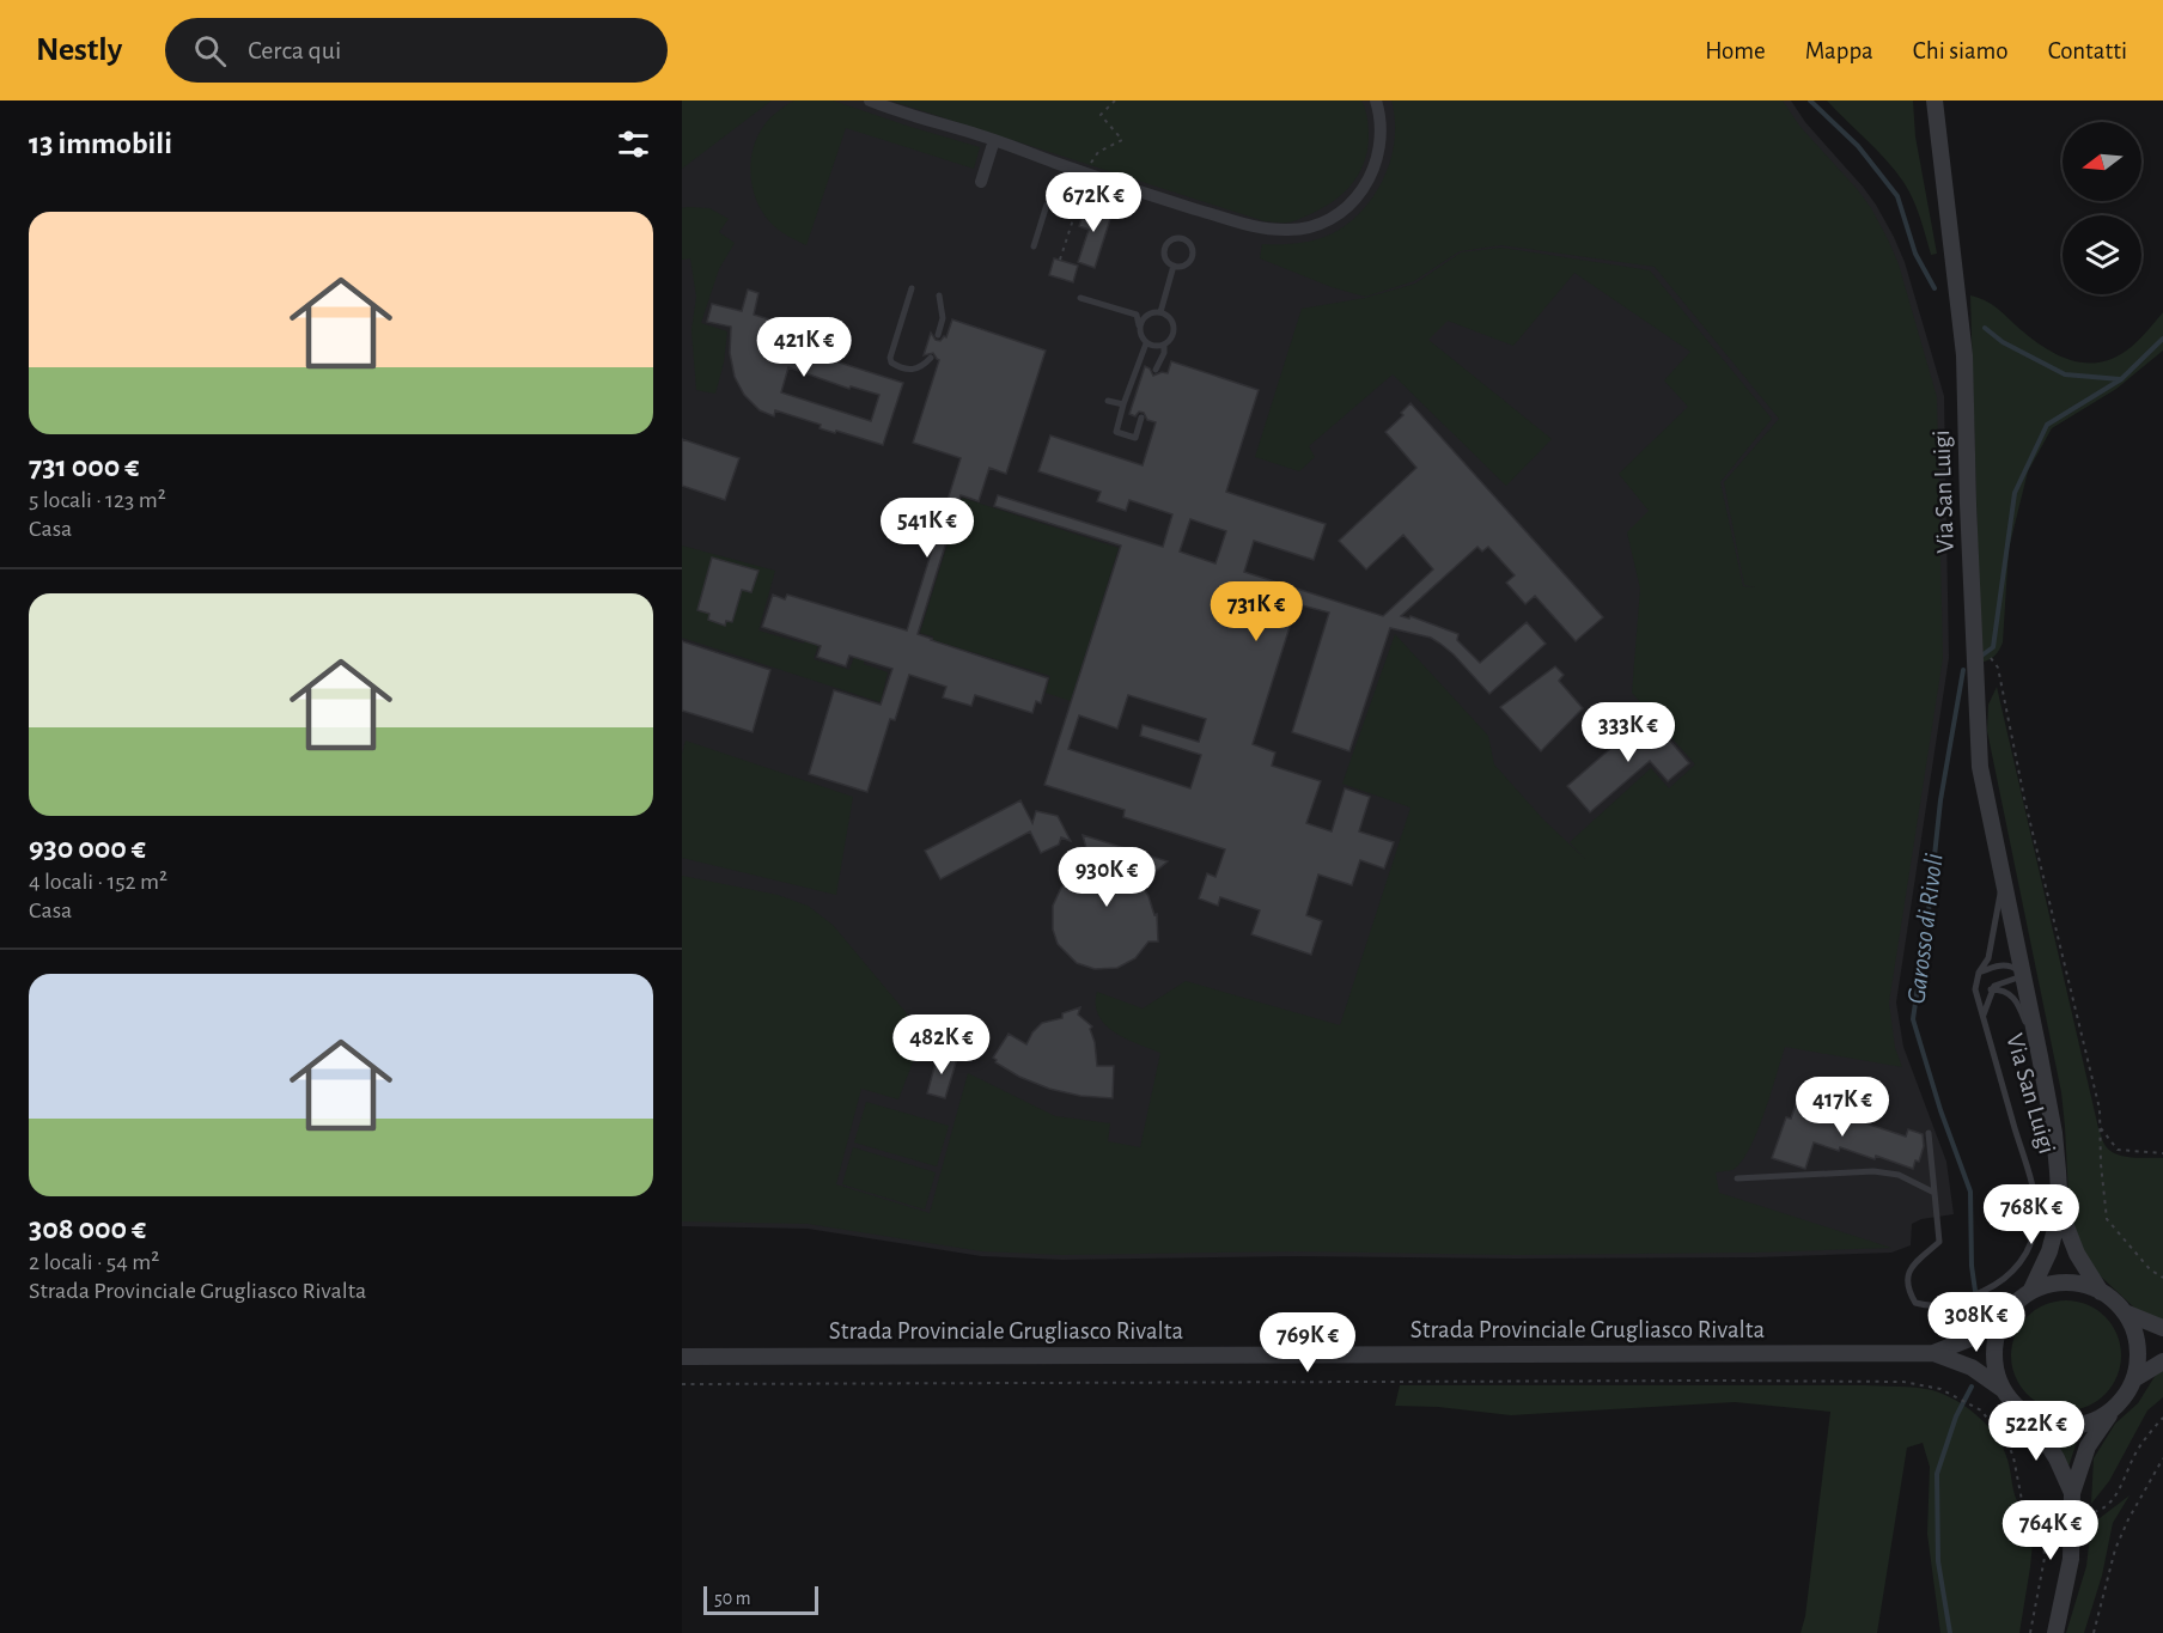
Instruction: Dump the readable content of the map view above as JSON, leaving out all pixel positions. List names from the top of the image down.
{
  "streets": {
    "street": ["Via San Luigi", "Strada Provinciale Grugliasco Rivalta"]
  },
  "crossings": [
    ["Via San Luigi", "Strada Provinciale Grugliasco Rivalta"]
  ],
  "water": ["Garosso di Rivoli"],
  "scale_bar": "50 m",
  "north": "left",
  "page": {
    "header": "Nestly",
    "search": "Cerca qui",
    "nav": [
      "Home",
      "Mappa",
      "Chi siamo",
      "Contatti"
    ],
    "heading": "13 immobili",
    "price": [
      "672K €",
      "421K €",
      "541K €",
      "731K €",
      "333K €",
      "930K €",
      "482K €",
      "417K €",
      "768K €",
      "308K €",
      "769K €",
      "522K €",
      "764K €"
    ],
    "list": [
      {
        "name": "731 000 €",
        "note": "5 locali · 123 m² · Casa"
      },
      {
        "name": "930 000 €",
        "note": "4 locali · 152 m² · Casa"
      },
      {
        "name": "308 000 €",
        "note": "2 locali · 54 m² · Strada Provinciale Grugliasco Rivalta"
      }
    ],
    "scale": "50 m"
  }
}
